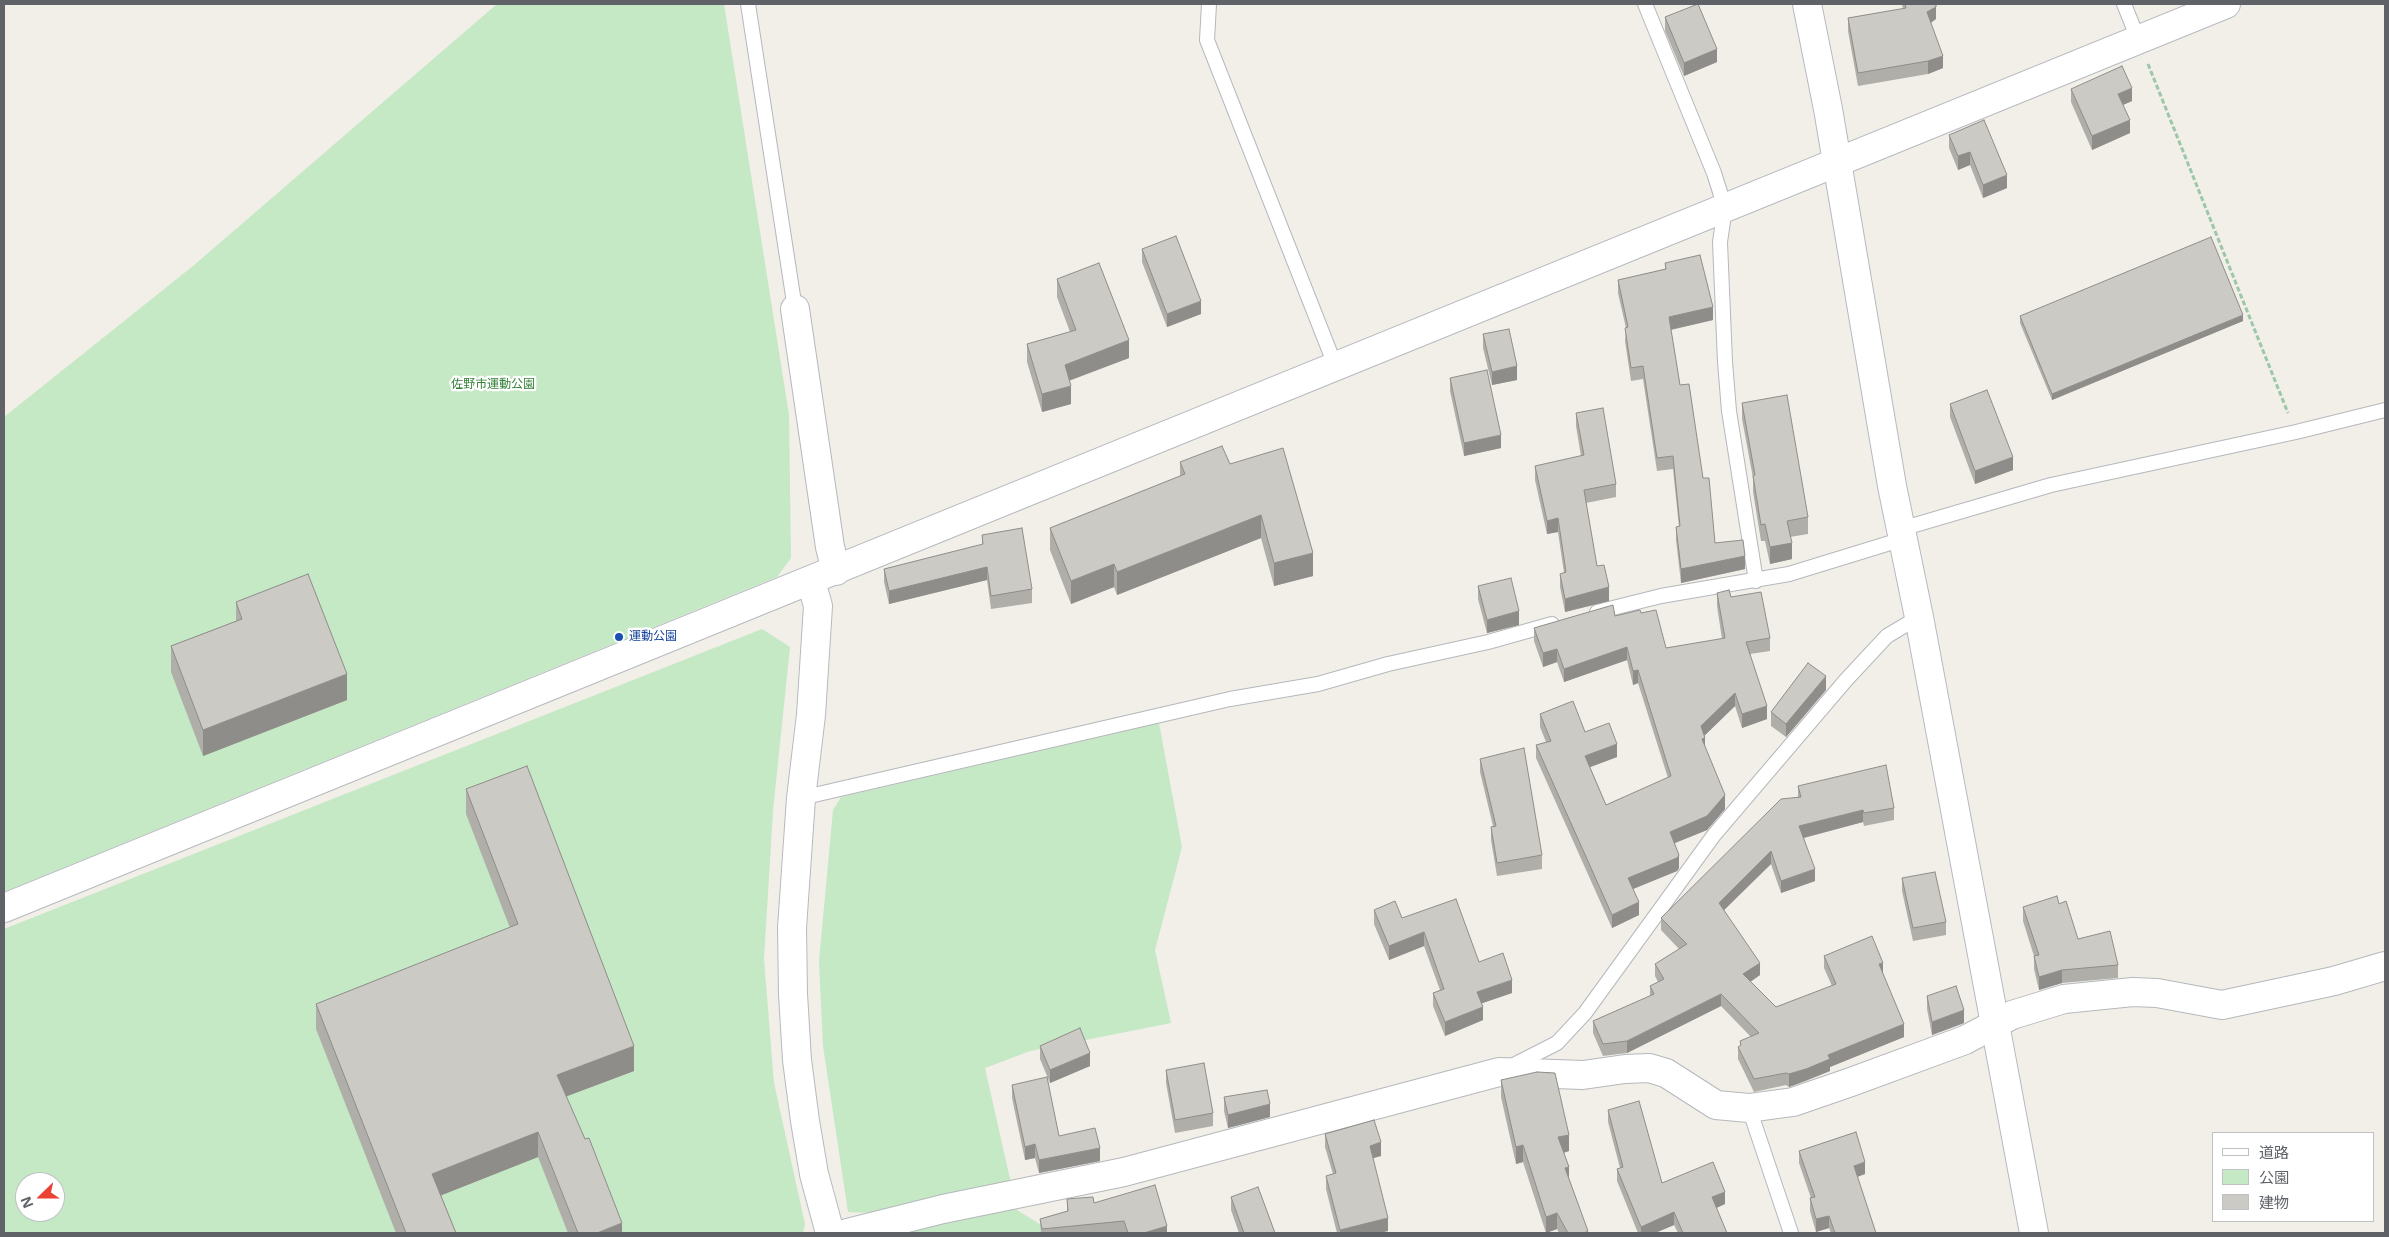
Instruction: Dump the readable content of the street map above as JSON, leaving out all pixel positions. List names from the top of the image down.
{
  "parks": ["佐野市運動公園"],
  "places": ["運動公園"],
  "legend": ["道路", "公園", "建物"],
  "north": "left"
}
